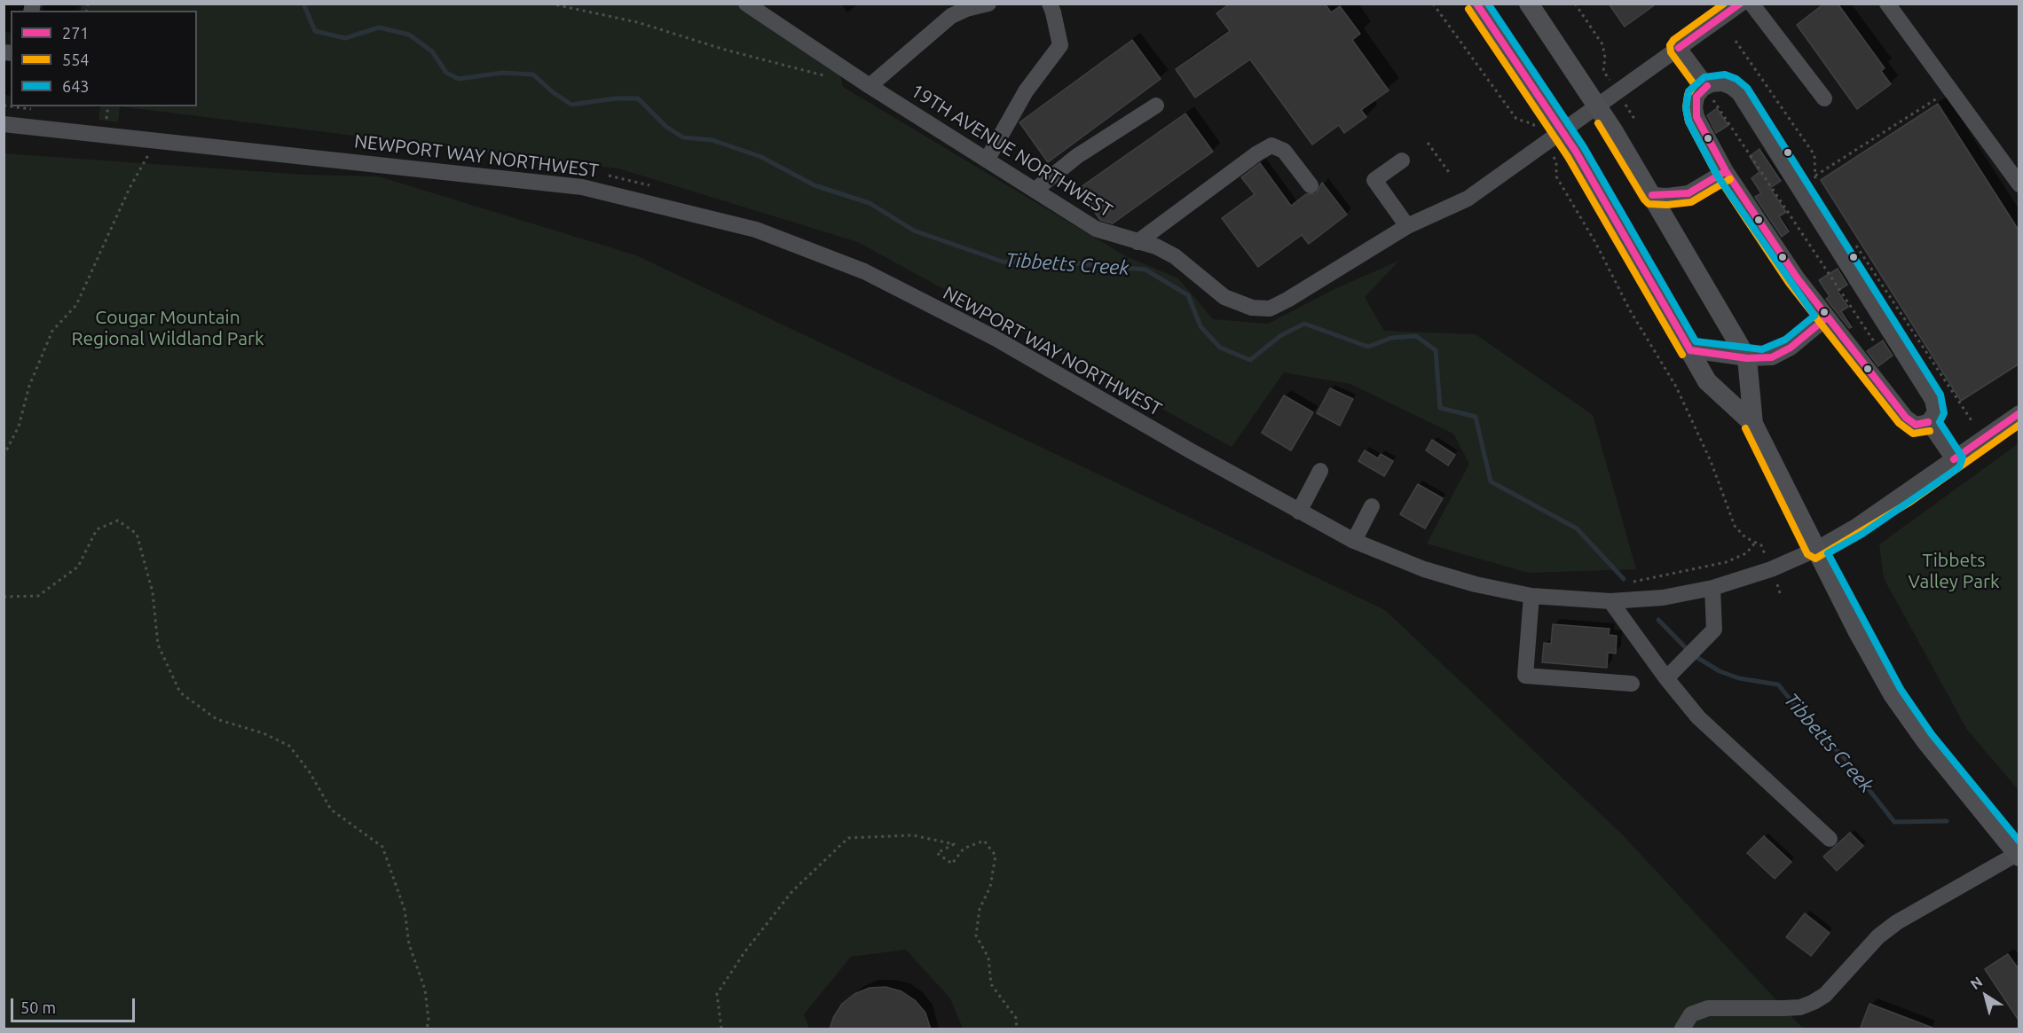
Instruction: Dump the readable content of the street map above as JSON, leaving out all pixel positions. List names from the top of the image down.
{
  "streets": {
    "street": ["19TH AVENUE NORTHWEST", "NEWPORT WAY NORTHWEST"]
  },
  "water": ["Tibbetts Creek"],
  "parks": ["Cougar Mountain Regional Wildland Park", "Tibbets Valley Park"],
  "lines": ["transit line 271", "transit line 554", "transit line 643"],
  "legend": ["271", "554", "643"],
  "scale_bar": "50 m",
  "north": "top left"
}
